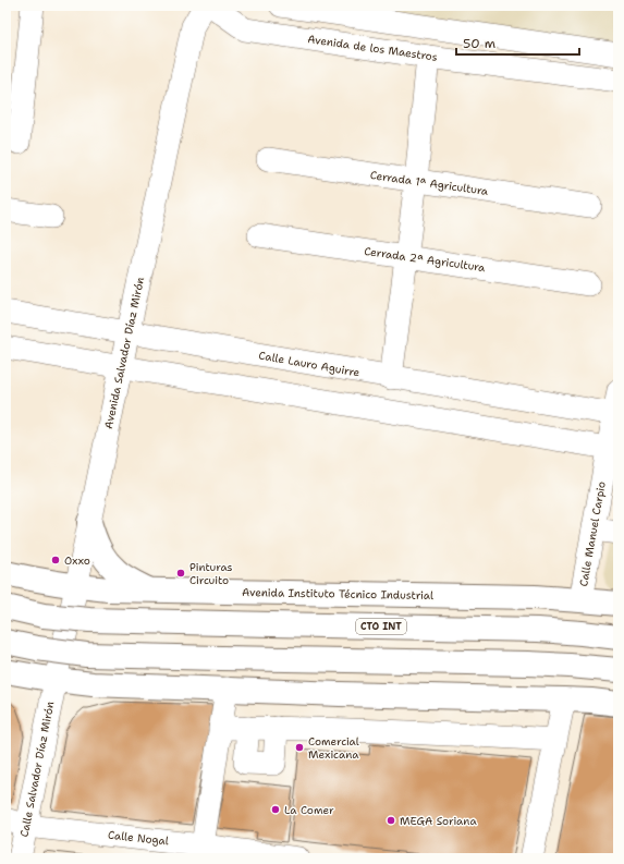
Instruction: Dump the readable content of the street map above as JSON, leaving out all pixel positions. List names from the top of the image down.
{
  "streets": {
    "main road": ["Avenida Instituto Técnico Industrial", "CTO INT"],
    "street": [
      "Avenida de los Maestros",
      "Cerrada 1ª Agricultura",
      "Cerrada 2ª Agricultura",
      "Avenida Salvador Díaz Mirón",
      "Calle Lauro Aguirre",
      "Calle Manuel Carpio",
      "Calle Salvador Díaz Mirón",
      "Calle Nogal"
    ]
  },
  "crossings": [
    ["Avenida Salvador Díaz Mirón", "Calle Lauro Aguirre"],
    ["Avenida Salvador Díaz Mirón", "Avenida Instituto Técnico Industrial"],
    ["Avenida Salvador Díaz Mirón", "Calle Salvador Díaz Mirón"],
    ["Calle Lauro Aguirre", "Calle Manuel Carpio"],
    ["Calle Manuel Carpio", "Avenida Instituto Técnico Industrial"],
    ["Calle Salvador Díaz Mirón", "Calle Nogal"]
  ],
  "places": [
    "Oxxo",
    "Pinturas Circuito",
    "Comercial Mexicana",
    "La Comer",
    "MEGA Soriana"
  ],
  "scale_bar": "50 m"
}
